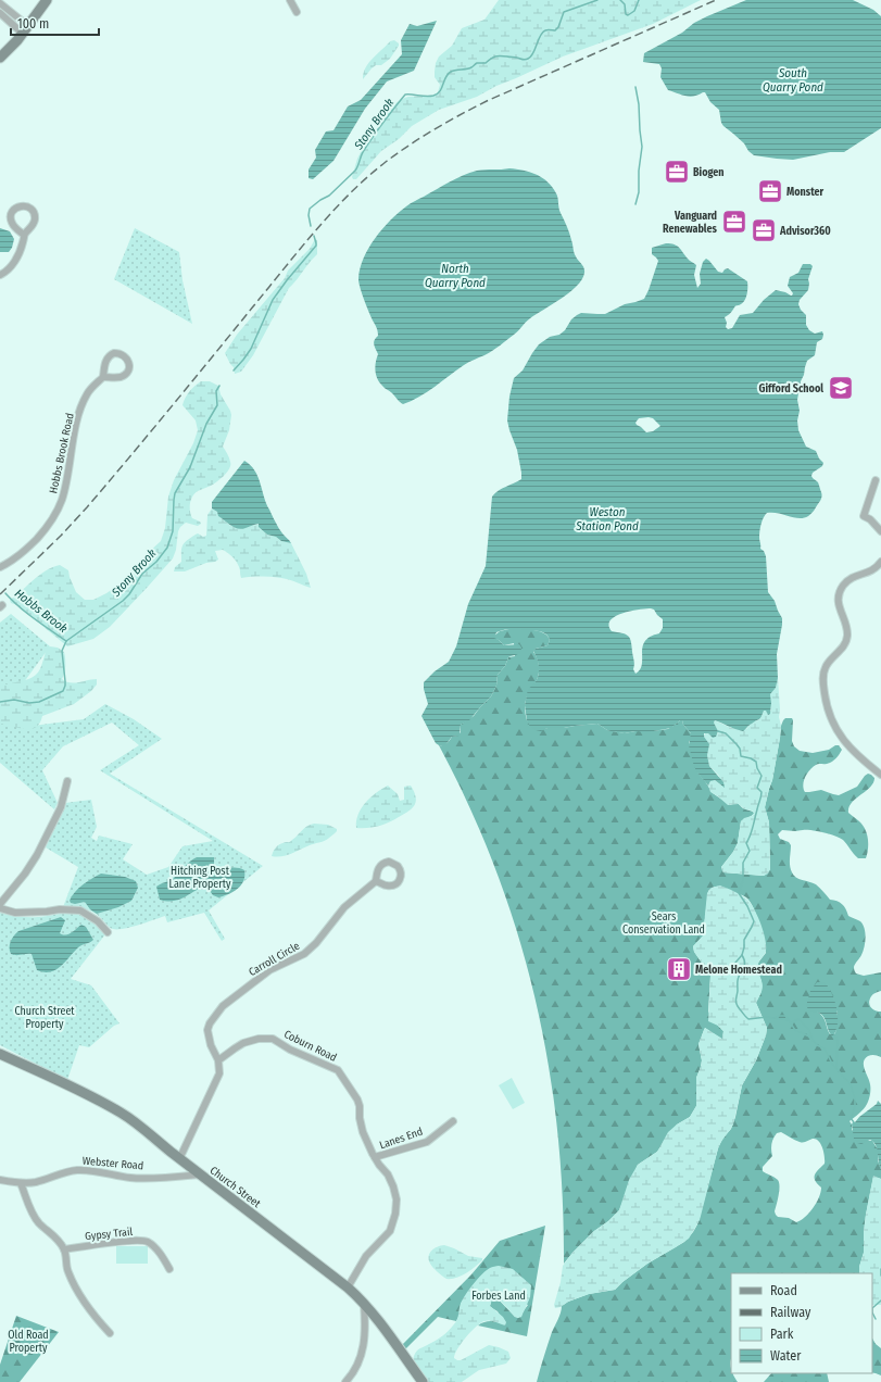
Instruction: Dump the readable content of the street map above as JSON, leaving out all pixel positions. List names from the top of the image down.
{
  "streets": {
    "street": [
      "Hobbs Brook Road",
      "Carroll Circle",
      "Coburn Road",
      "Lanes End",
      "Webster Road",
      "Church Street",
      "Gypsy Trail"
    ]
  },
  "crossings": [
    ["Carroll Circle", "Coburn Road"],
    ["Coburn Road", "Lanes End"],
    ["Coburn Road", "Church Street"],
    ["Webster Road", "Church Street"]
  ],
  "water": [
    "South Quarry Pond",
    "Stony Brook",
    "North Quarry Pond",
    "Weston Station Pond",
    "Hobbs Brook"
  ],
  "parks": [
    "Hitching Post Lane Property",
    "Sears Conservation Land",
    "Church Street Property",
    "Forbes Land",
    "Old Road Property"
  ],
  "places": {
    "office": [
      "Biogen",
      "Monster",
      "Vanguard Renewables",
      "Advisor360"
    ],
    "school or university": ["Gifford School"],
    "building": ["Melone Homestead"]
  },
  "legend": [
    "Road",
    "Railway",
    "Park",
    "Water"
  ],
  "scale_bar": "100 m"
}
